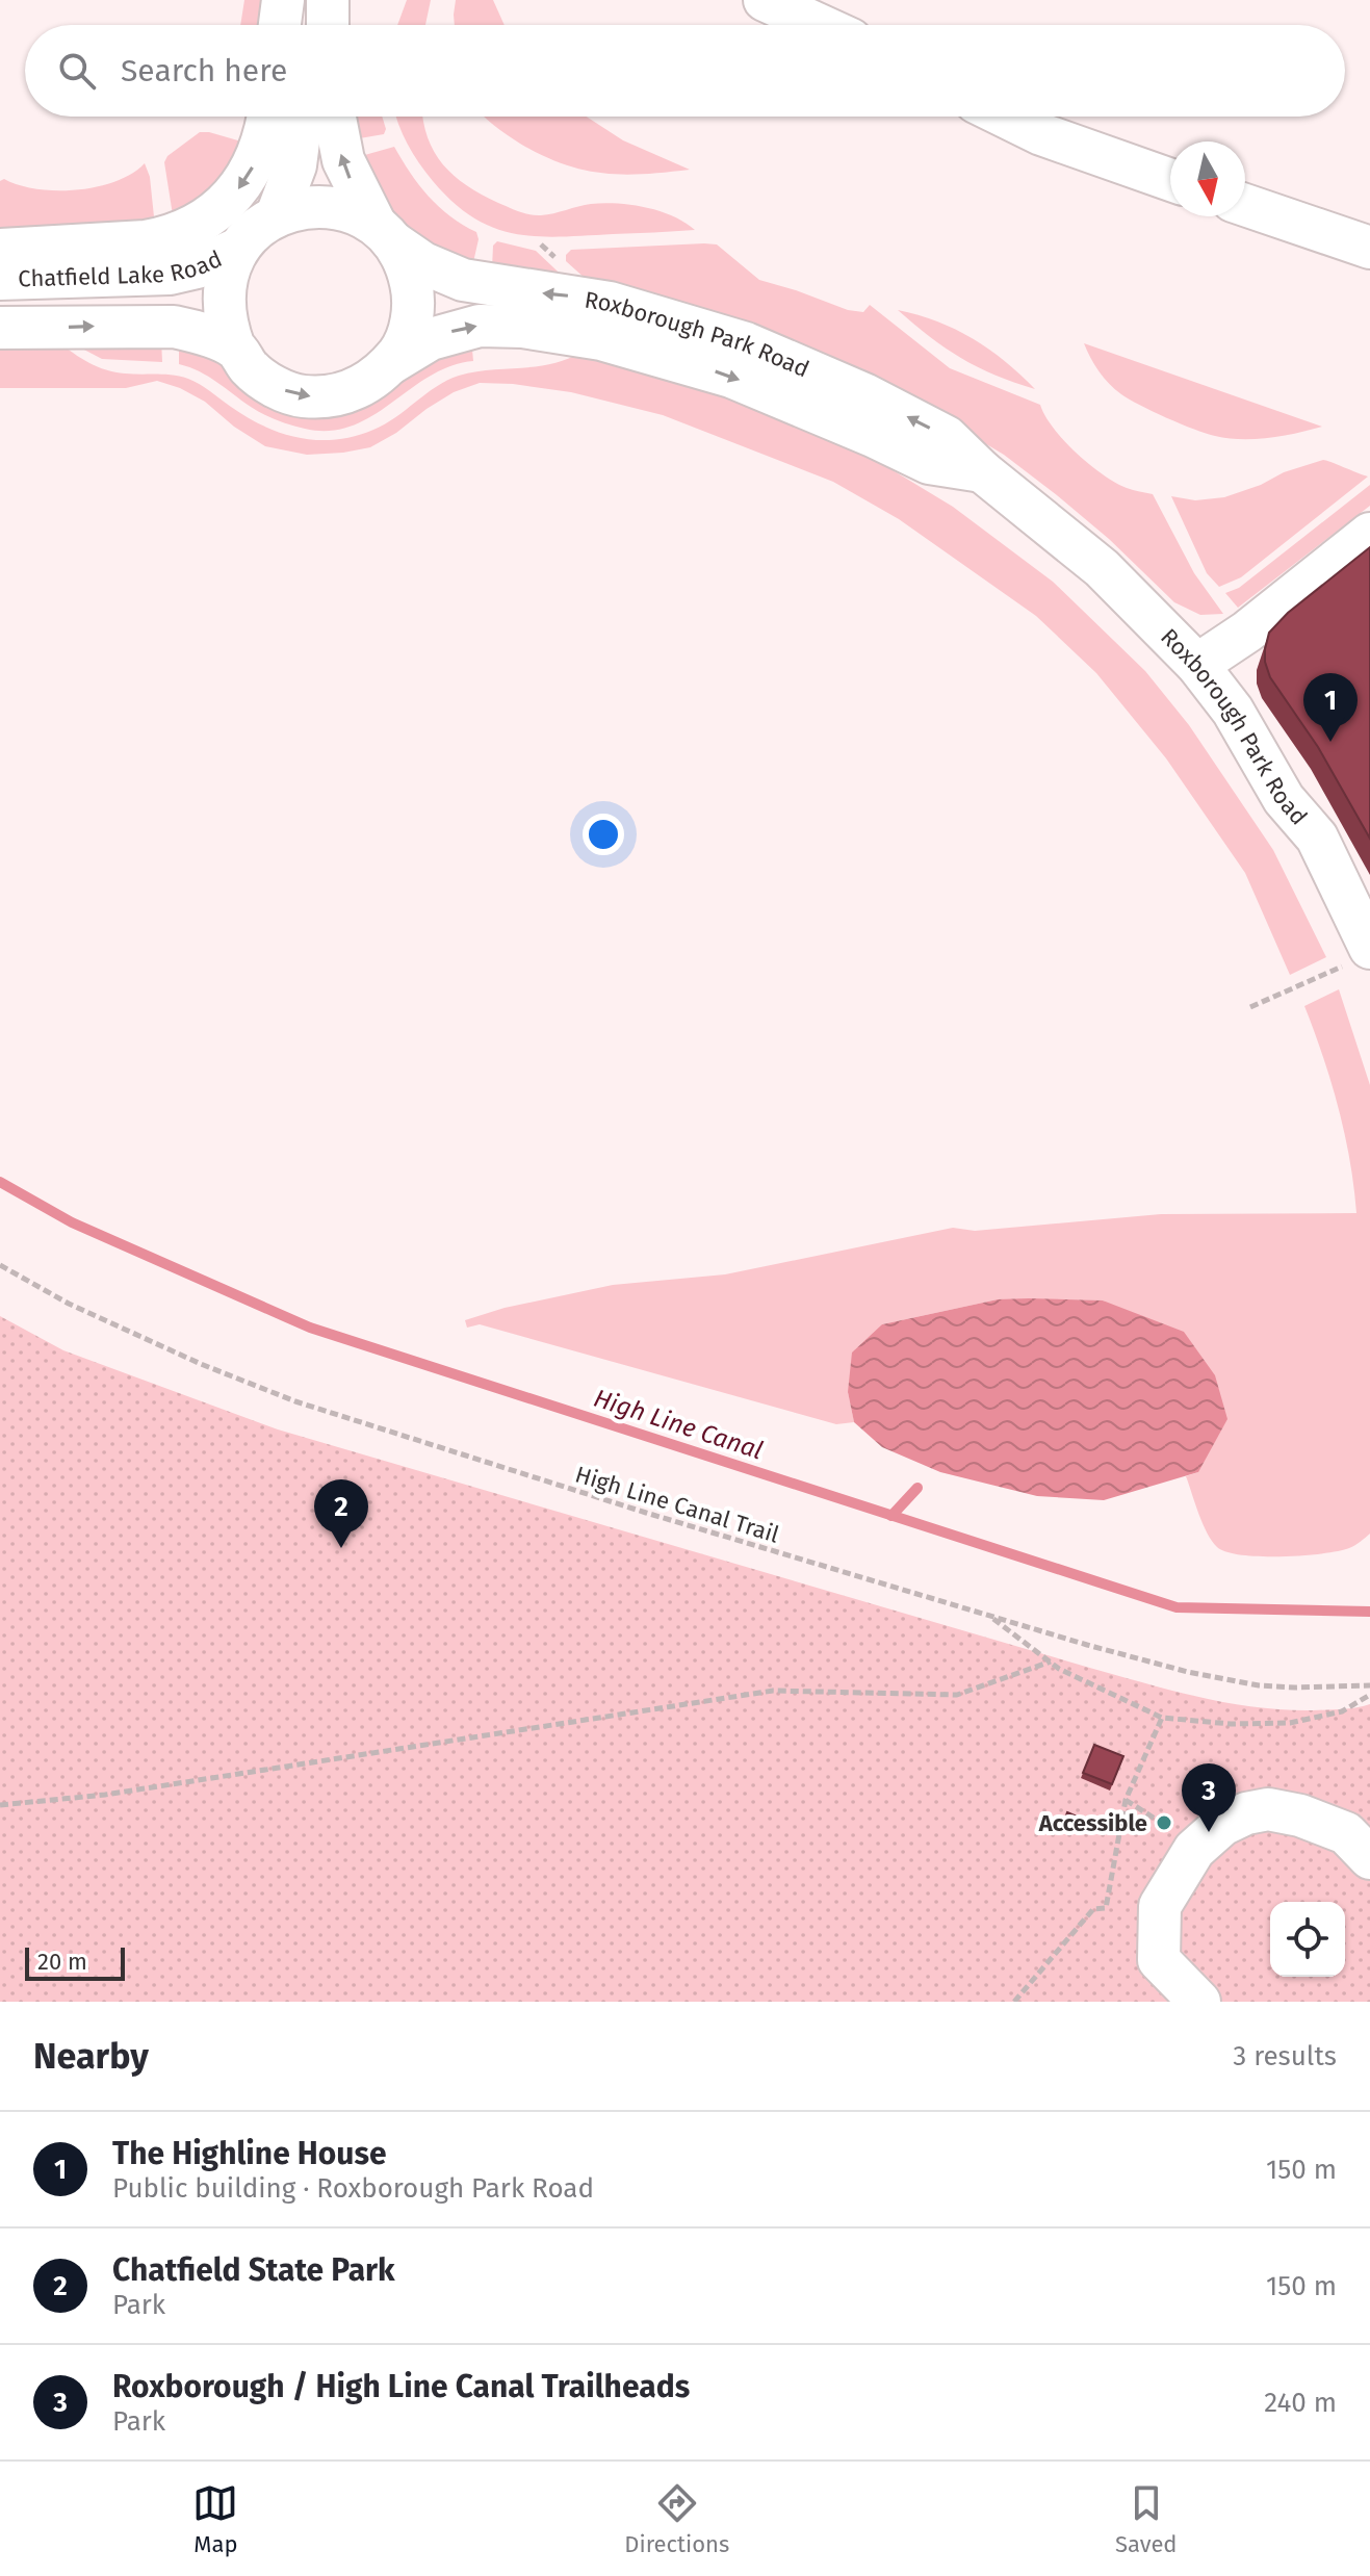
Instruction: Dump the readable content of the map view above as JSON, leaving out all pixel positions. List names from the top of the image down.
{
  "streets": {
    "street": ["Chatfield Lake Road", "Roxborough Park Road"],
    "path": ["High Line Canal Trail"]
  },
  "crossings": [
    ["Chatfield Lake Road", "Roxborough Park Road"]
  ],
  "water": ["High Line Canal"],
  "places": ["Accessible"],
  "scale_bar": "20 m",
  "north": "bottom",
  "page": {
    "search": "Search here",
    "pins": ["1", "2", "3"],
    "scale": "20 m",
    "heading": ["Nearby", "3 results"],
    "list": [
      {
        "mark": "1",
        "name": "The Highline House",
        "note": "Public building · Roxborough Park Road",
        "value": "150 m"
      },
      {
        "mark": "2",
        "name": "Chatfield State Park",
        "note": "Park",
        "value": "150 m"
      },
      {
        "mark": "3",
        "name": "Roxborough / High Line Canal Trailheads",
        "note": "Park",
        "value": "240 m"
      }
    ],
    "nav": ["Map", "Directions", "Saved"]
  }
}
